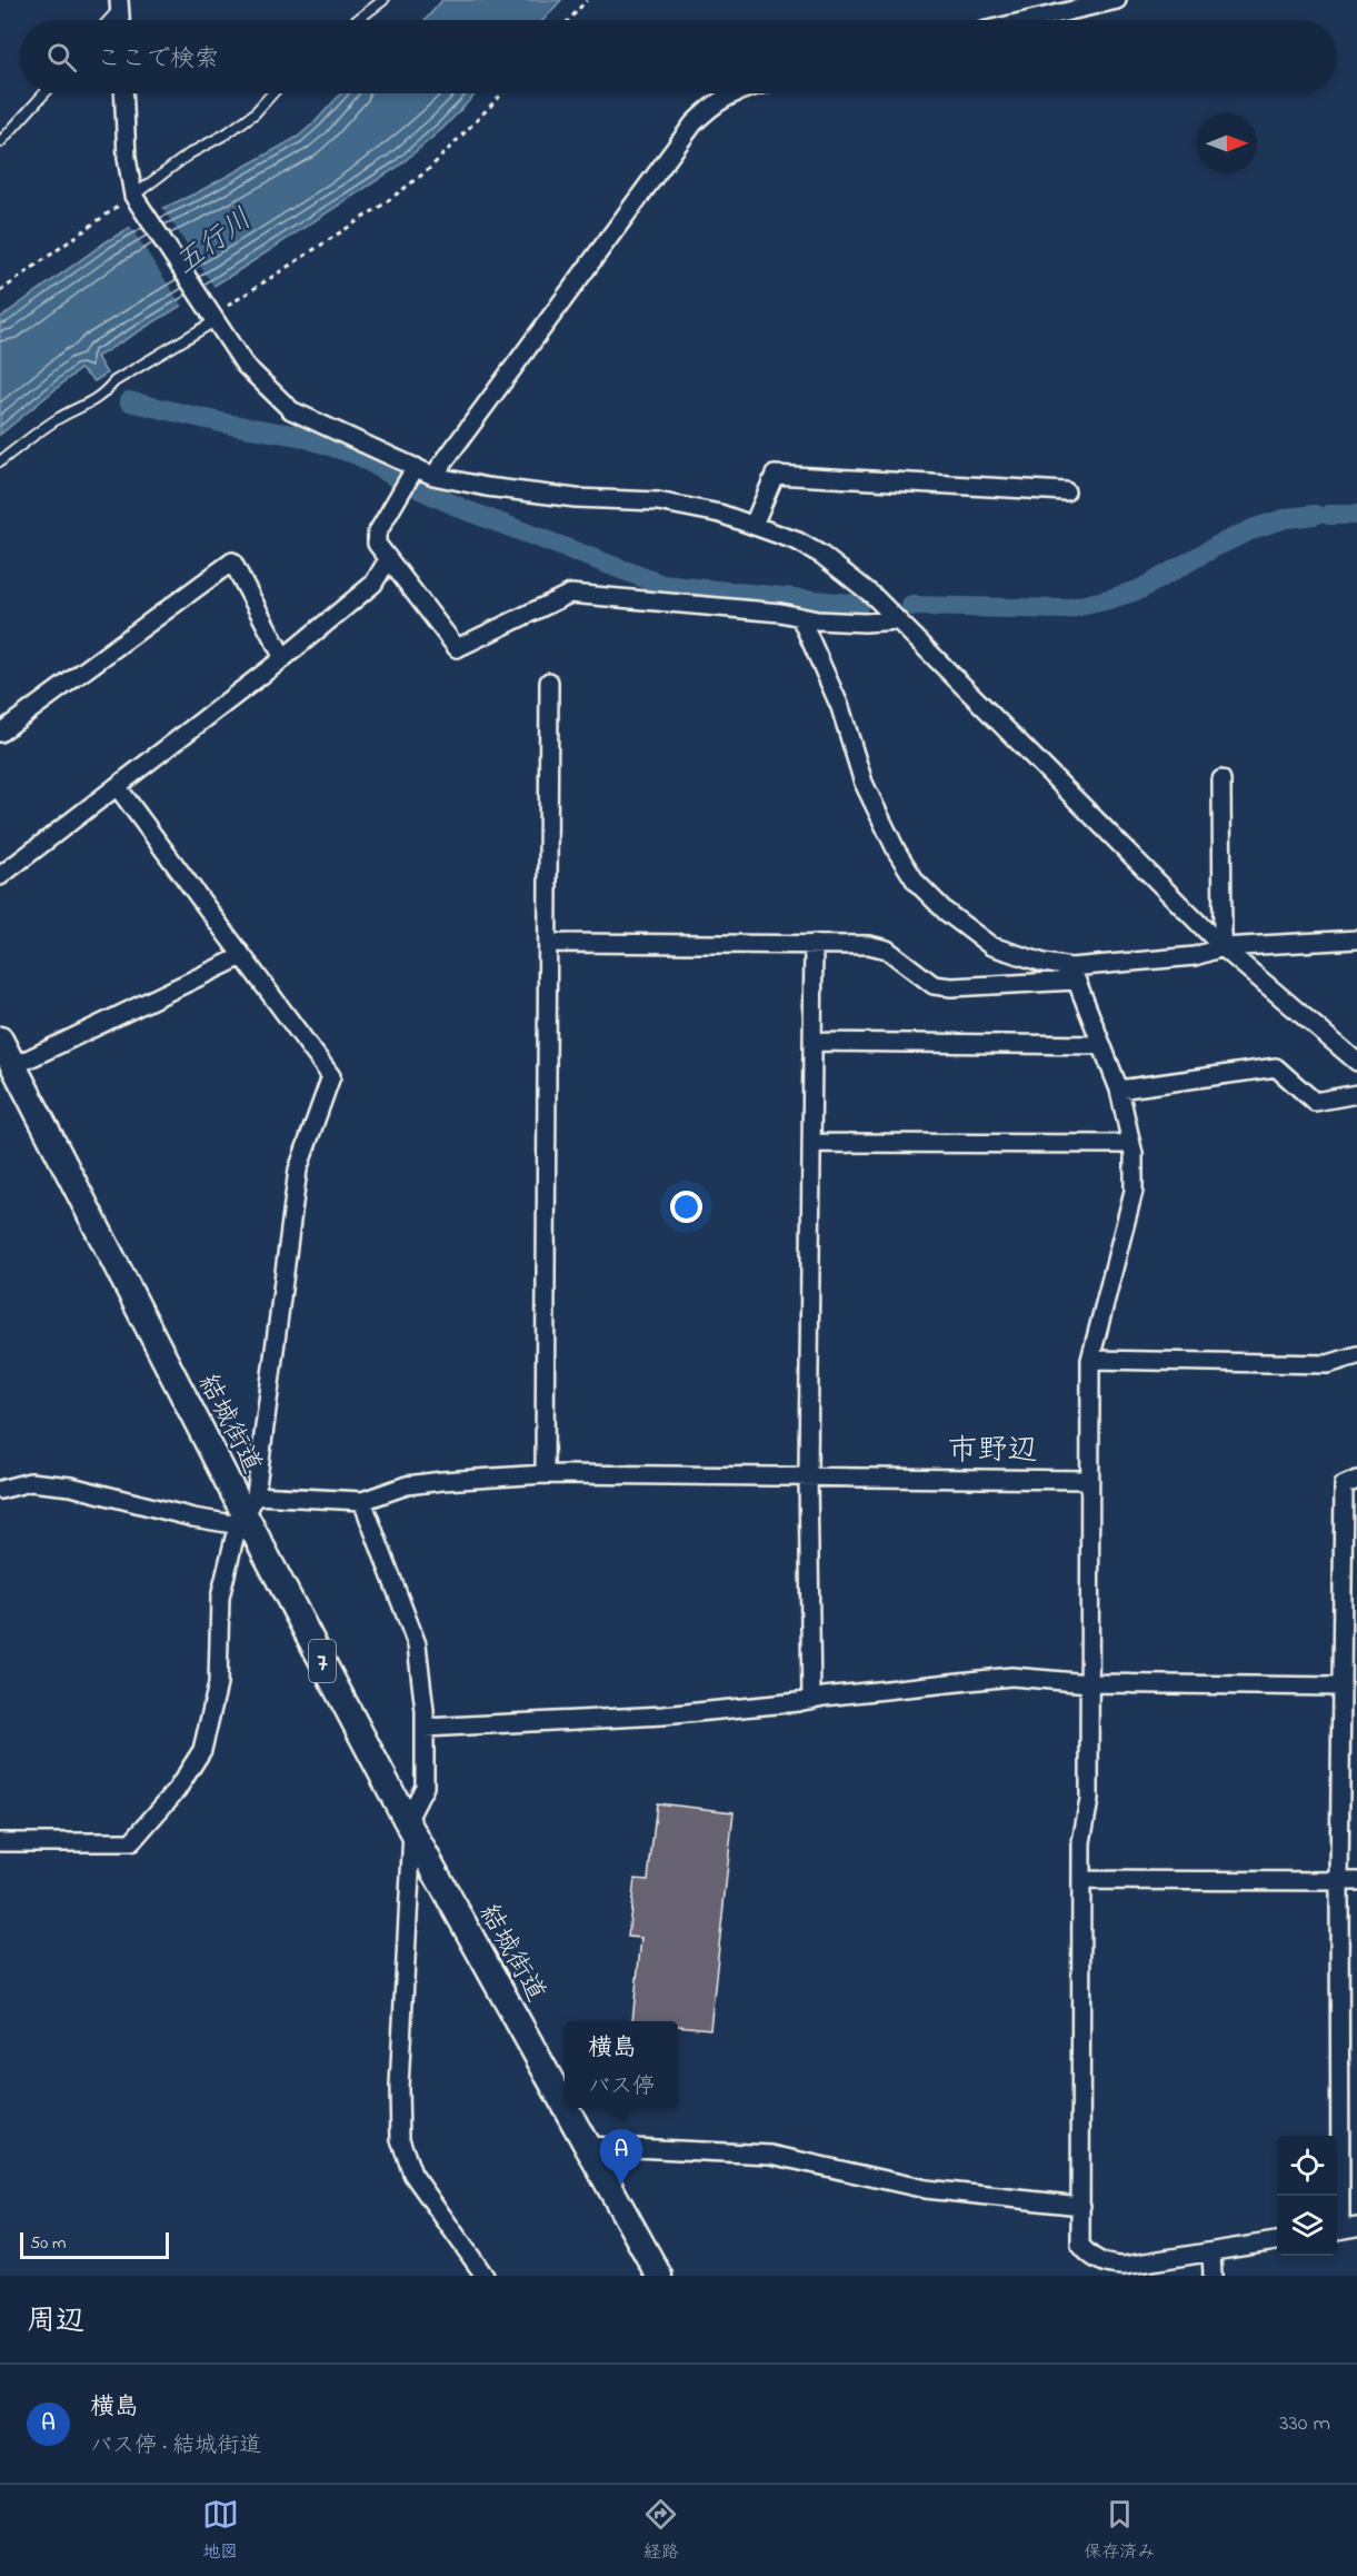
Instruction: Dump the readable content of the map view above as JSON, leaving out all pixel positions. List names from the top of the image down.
{
  "streets": {
    "main road": ["結城街道", "7"]
  },
  "districts": ["市野辺"],
  "water": ["五行川"],
  "scale_bar": "50 m",
  "north": "right",
  "page": {
    "search": "ここで検索",
    "popup": ["横島", "バス停"],
    "pins": "A",
    "scale": "50 m",
    "heading": "周辺",
    "list": [
      {
        "mark": "A",
        "name": "横島",
        "note": "バス停 · 結城街道",
        "value": "330 m"
      }
    ],
    "nav": ["地図", "経路", "保存済み"]
  }
}
